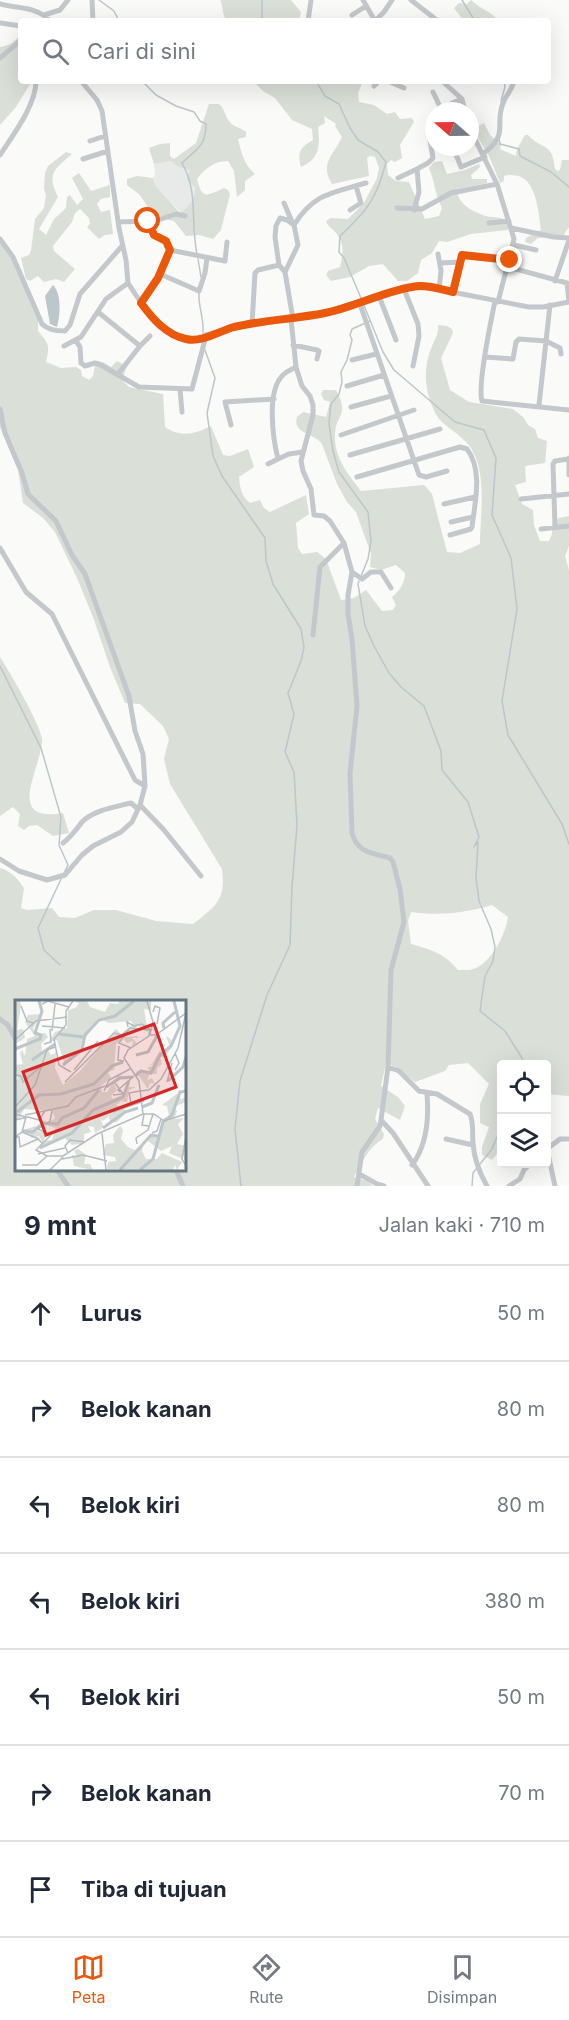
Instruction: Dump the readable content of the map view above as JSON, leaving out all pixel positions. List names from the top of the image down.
{
  "north": "left",
  "page": {
    "search": "Cari di sini",
    "heading": ["9 mnt", "Jalan kaki · 710 m"],
    "list": [
      ["Lurus", "50 m"],
      ["Belok kanan", "80 m"],
      ["Belok kiri", "80 m"],
      ["Belok kiri", "380 m"],
      ["Belok kiri", "50 m"],
      ["Belok kanan", "70 m"],
      "Tiba di tujuan"
    ],
    "nav": ["Peta", "Rute", "Disimpan"]
  }
}
